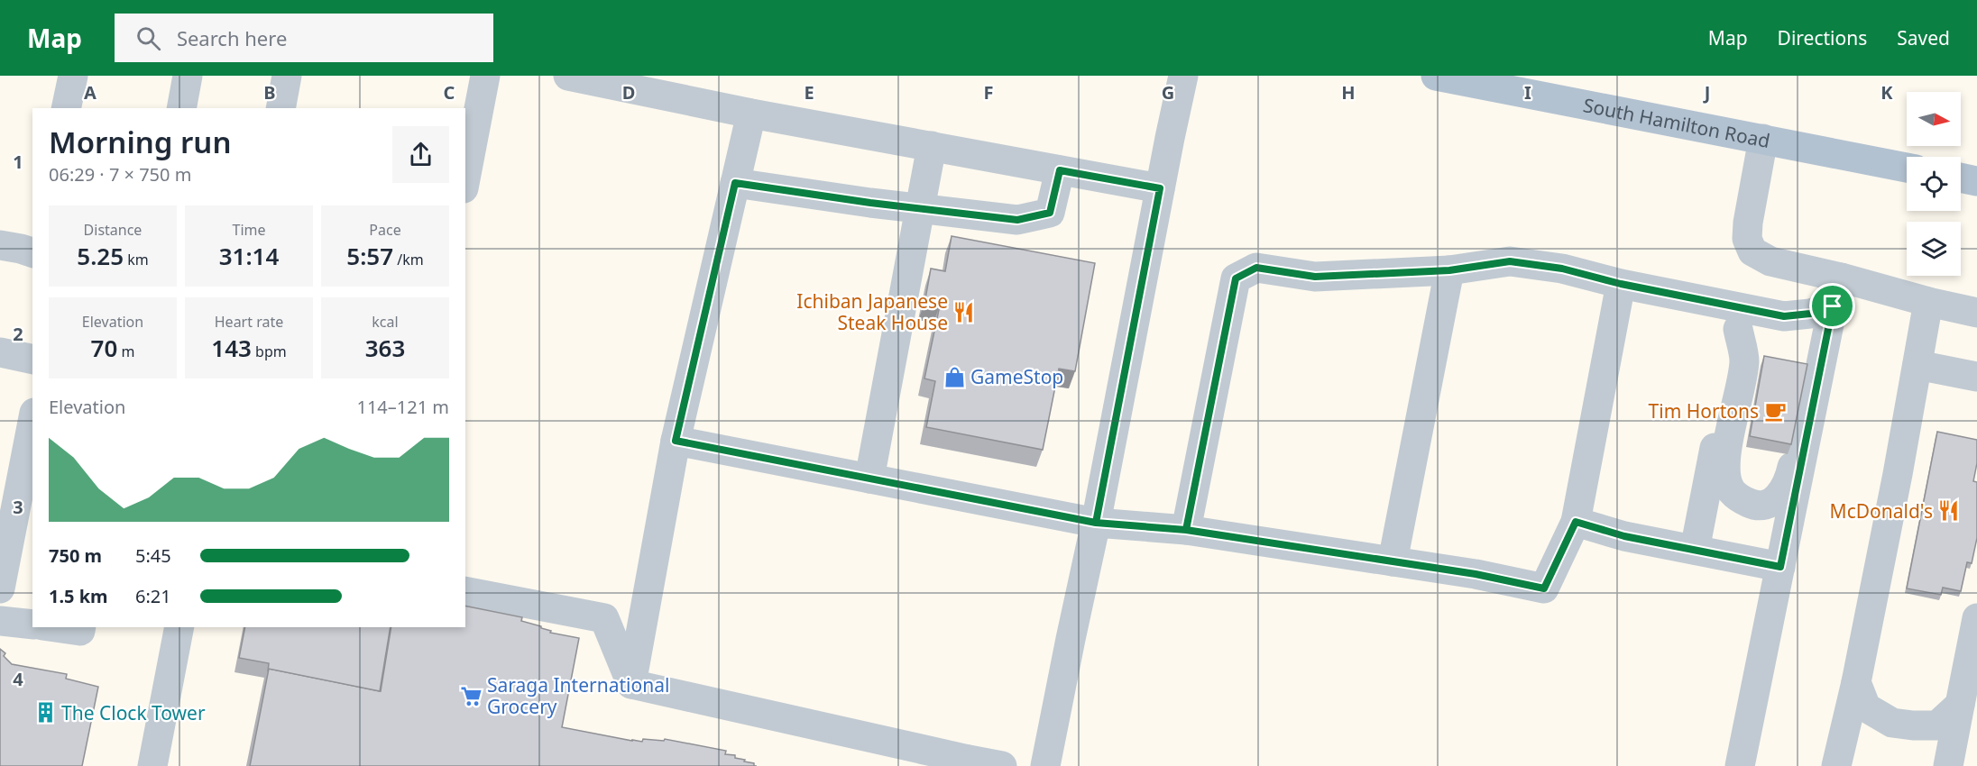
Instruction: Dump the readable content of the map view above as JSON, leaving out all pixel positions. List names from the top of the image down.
{
  "streets": {
    "main road": ["South Hamilton Road"]
  },
  "places": {
    "restaurant": ["Ichiban Japanese Steak House", "McDonald's"],
    "shop": ["GameStop"],
    "cafe": ["Tim Hortons"],
    "supermarket": ["Saraga International Grocery"],
    "building": ["The Clock Tower"]
  },
  "north": "right",
  "page": {
    "header": "Map",
    "search": "Search here",
    "nav": ["Map", "Directions", "Saved"],
    "heading": ["Morning run", "06:29 · 7 × 750 m"],
    "stats": [
      ["Distance", "5.25 km"],
      ["Time", "31:14"],
      ["Pace", "5:57 /km"],
      ["Elevation", "70 m"],
      ["Heart rate", "143 bpm"],
      ["kcal", "363"]
    ],
    "chart": ["Elevation", "114–121 m"],
    "list": [
      {
        "name": "750 m",
        "note": "5:45"
      },
      {
        "name": "1.5 km",
        "note": "6:21"
      }
    ]
  },
  "grid": {
    "columns": [
      "A",
      "B",
      "C",
      "D",
      "E",
      "F",
      "G",
      "H",
      "I",
      "J",
      "K"
    ],
    "rows": [
      "1",
      "2",
      "3",
      "4"
    ]
  }
}
